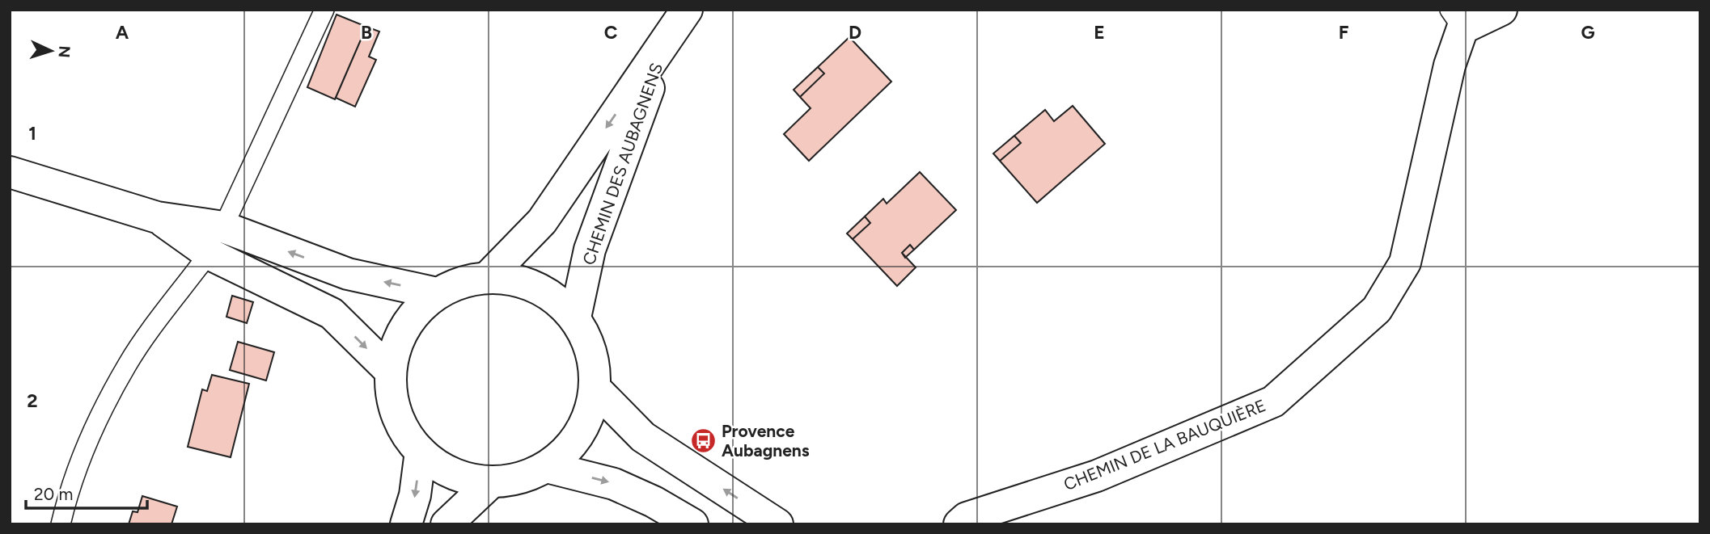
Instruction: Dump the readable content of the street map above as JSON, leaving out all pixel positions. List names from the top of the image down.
{
  "streets": {
    "main road": ["CHEMIN DES AUBAGNENS", "CHEMIN DE LA BAUQUIÈRE"]
  },
  "places": {
    "bus stop": ["Provence Aubagnens"]
  },
  "scale_bar": "20 m",
  "north": "right",
  "grid": {
    "columns": [
      "A",
      "B",
      "C",
      "D",
      "E",
      "F",
      "G"
    ],
    "rows": ["1", "2"]
  }
}
